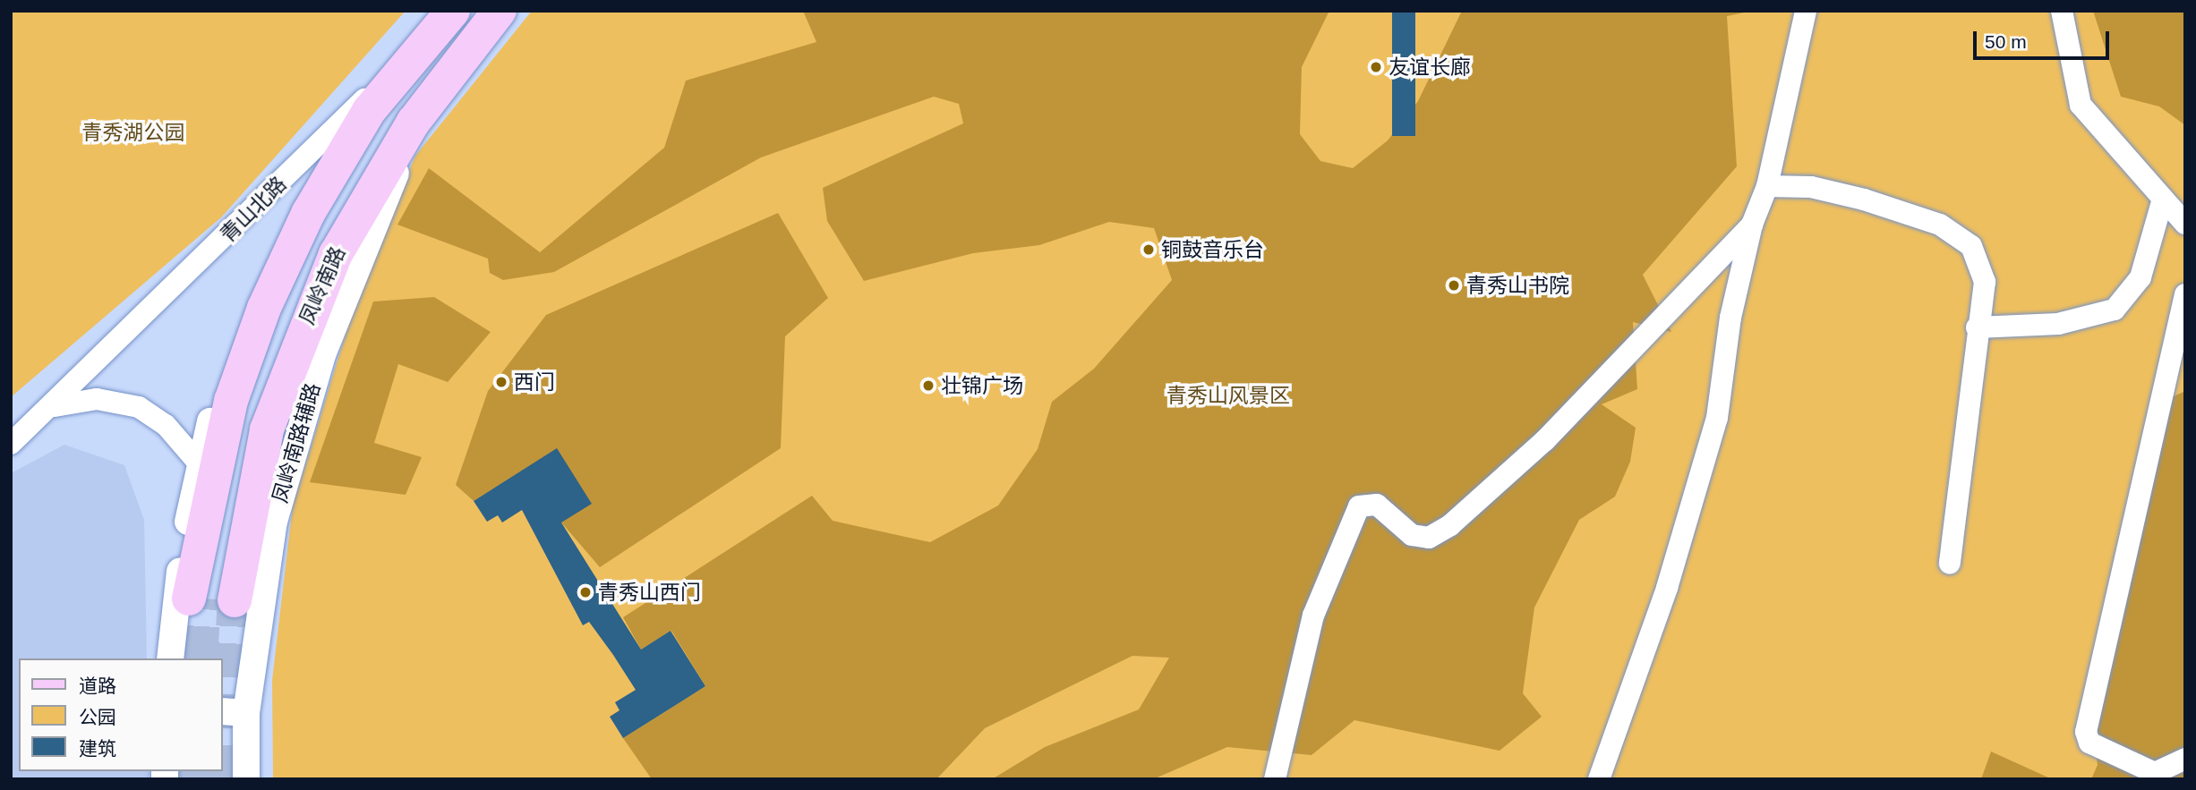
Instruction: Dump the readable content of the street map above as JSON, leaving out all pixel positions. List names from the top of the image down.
{
  "streets": {
    "main road": ["凤岭南路"],
    "street": ["青山北路", "凤岭南路辅路"]
  },
  "crossings": [
    ["青山北路", "凤岭南路"],
    ["凤岭南路", "凤岭南路辅路"]
  ],
  "parks": ["青秀湖公园", "青秀山风景区"],
  "places": [
    "友谊长廊",
    "铜鼓音乐台",
    "青秀山书院",
    "西门",
    "壮锦广场",
    "青秀山西门"
  ],
  "legend": ["道路", "公园", "建筑"],
  "scale_bar": "50 m"
}
